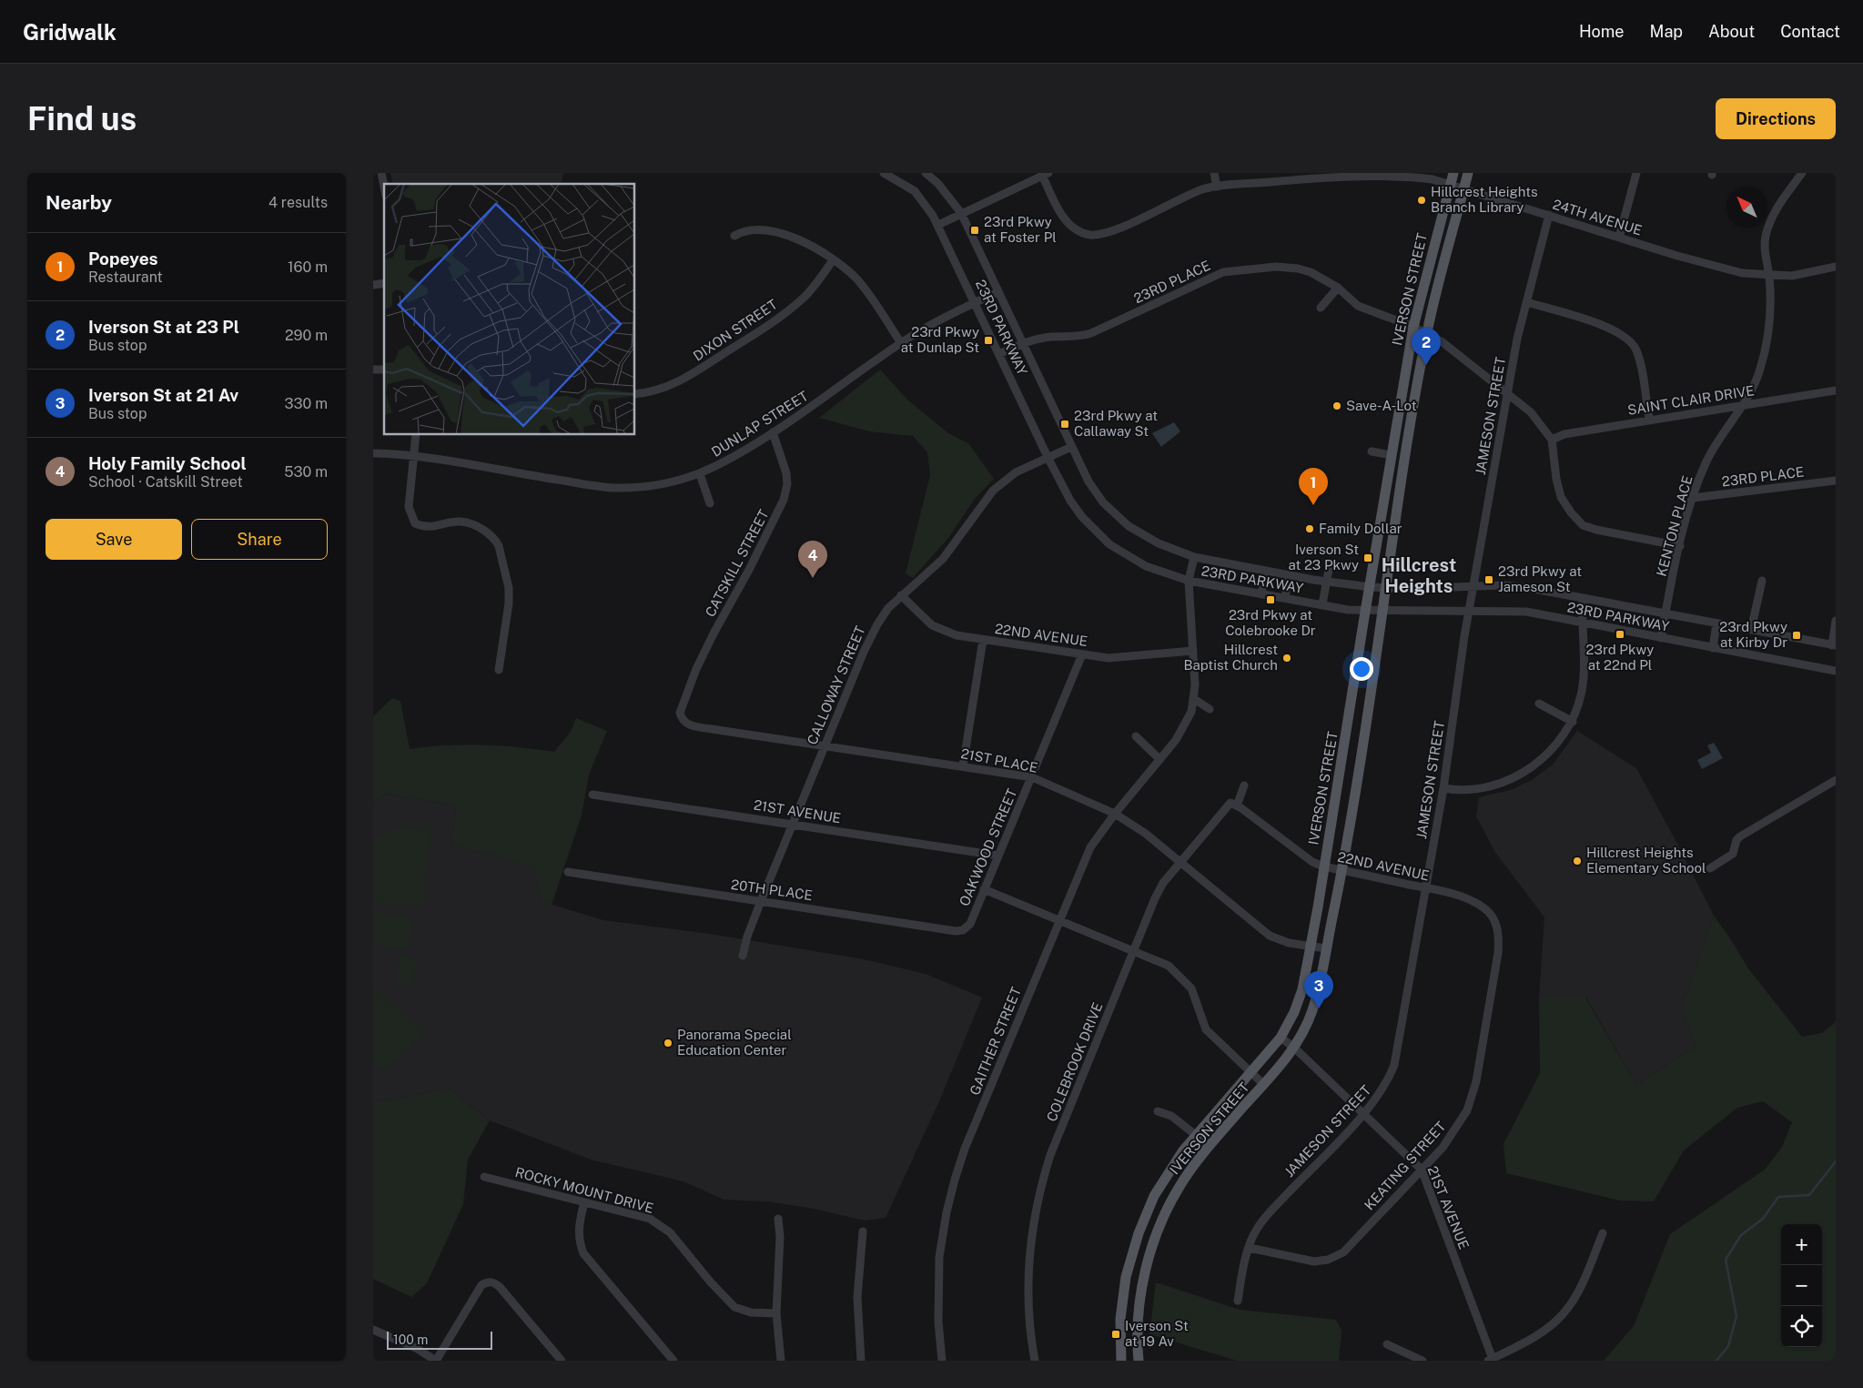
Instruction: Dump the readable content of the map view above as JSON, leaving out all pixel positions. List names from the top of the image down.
{
  "streets": {
    "main road": ["IVERSON STREET"],
    "street": [
      "24TH AVENUE",
      "23RD PLACE",
      "23RD PARKWAY",
      "DIXON STREET",
      "SAINT CLAIR DRIVE",
      "JAMESON STREET",
      "DUNLAP STREET",
      "KENTON PLACE",
      "CATSKILL STREET",
      "22ND AVENUE",
      "CALLOWAY STREET",
      "21ST PLACE",
      "21ST AVENUE",
      "OAKWOOD STREET",
      "20TH PLACE",
      "GAITHER STREET",
      "COLEBROOK DRIVE",
      "KEATING STREET",
      "ROCKY MOUNT DRIVE"
    ]
  },
  "crossings": [
    ["24TH AVENUE", "IVERSON STREET"],
    ["24TH AVENUE", "JAMESON STREET"],
    ["24TH AVENUE", "KENTON PLACE"],
    ["23RD PLACE", "IVERSON STREET"],
    ["23RD PLACE", "23RD PARKWAY"],
    ["23RD PLACE", "SAINT CLAIR DRIVE"],
    ["23RD PLACE", "JAMESON STREET"],
    ["23RD PLACE", "KENTON PLACE"],
    ["IVERSON STREET", "23RD PARKWAY"],
    ["IVERSON STREET", "22ND AVENUE"],
    ["IVERSON STREET", "21ST PLACE"],
    ["IVERSON STREET", "21ST AVENUE"],
    ["23RD PARKWAY", "JAMESON STREET"],
    ["23RD PARKWAY", "DUNLAP STREET"],
    ["23RD PARKWAY", "KENTON PLACE"],
    ["23RD PARKWAY", "CALLOWAY STREET"],
    ["23RD PARKWAY", "GAITHER STREET"],
    ["SAINT CLAIR DRIVE", "KENTON PLACE"],
    ["JAMESON STREET", "22ND AVENUE"],
    ["JAMESON STREET", "21ST AVENUE"],
    ["JAMESON STREET", "KEATING STREET"],
    ["DUNLAP STREET", "CATSKILL STREET"],
    ["CATSKILL STREET", "21ST PLACE"],
    ["22ND AVENUE", "CALLOWAY STREET"],
    ["22ND AVENUE", "OAKWOOD STREET"],
    ["22ND AVENUE", "GAITHER STREET"],
    ["22ND AVENUE", "COLEBROOK DRIVE"],
    ["22ND AVENUE", "KEATING STREET"],
    ["CALLOWAY STREET", "21ST PLACE"],
    ["CALLOWAY STREET", "21ST AVENUE"],
    ["CALLOWAY STREET", "20TH PLACE"],
    ["21ST PLACE", "OAKWOOD STREET"],
    ["21ST PLACE", "GAITHER STREET"],
    ["21ST PLACE", "COLEBROOK DRIVE"],
    ["21ST AVENUE", "OAKWOOD STREET"],
    ["21ST AVENUE", "KEATING STREET"],
    ["OAKWOOD STREET", "20TH PLACE"]
  ],
  "districts": ["Hillcrest Heights"],
  "places": {
    "other": [
      "Hillcrest Heights Branch Library",
      "Save-A-Lot",
      "Family Dollar",
      "Hillcrest Baptist Church",
      "Hillcrest Heights Elementary School",
      "Panorama Special Education Center"
    ],
    "transit": [
      "23rd Pkwy at Foster Pl",
      "23rd Pkwy at Dunlap St",
      "23rd Pkwy at Callaway St",
      "Iverson St at 23 Pkwy",
      "23rd Pkwy at Jameson St",
      "23rd Pkwy at Colebrooke Dr",
      "23rd Pkwy at 22nd Pl",
      "23rd Pkwy at Kirby Dr",
      "Iverson St at 19 Av"
    ]
  },
  "scale_bar": "100 m",
  "north": "top left",
  "page": {
    "header": "Gridwalk",
    "nav": [
      "Home",
      "Map",
      "About",
      "Contact"
    ],
    "buttons": [
      "Directions",
      ["Save", "Share"]
    ],
    "title": "Find us",
    "heading": ["Nearby", "4 results"],
    "list": [
      {
        "mark": "1",
        "name": "Popeyes",
        "note": "Restaurant",
        "value": "160 m"
      },
      {
        "mark": "2",
        "name": "Iverson St at 23 Pl",
        "note": "Bus stop",
        "value": "290 m"
      },
      {
        "mark": "3",
        "name": "Iverson St at 21 Av",
        "note": "Bus stop",
        "value": "330 m"
      },
      {
        "mark": "4",
        "name": "Holy Family School",
        "note": "School · Catskill Street",
        "value": "530 m"
      }
    ],
    "pins": [
      "2",
      "1",
      "4",
      "3"
    ],
    "map_buttons": ["+", "−"],
    "scale": "100 m"
  }
}
